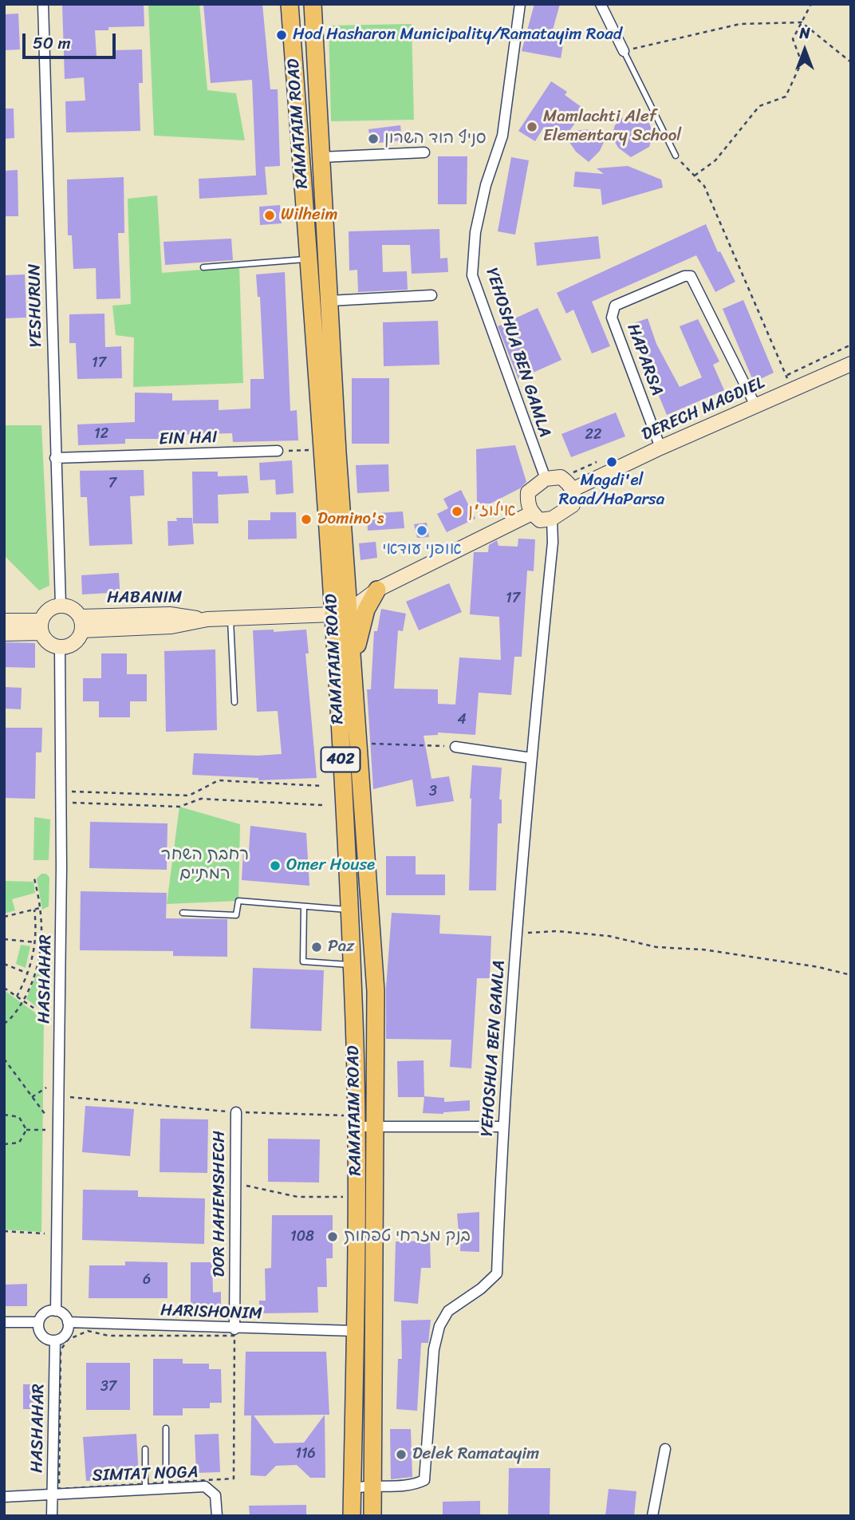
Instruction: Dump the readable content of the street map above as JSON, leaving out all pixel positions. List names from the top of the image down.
{
  "streets": {
    "main road": [
      "RAMATAIM ROAD",
      "DERECH MAGDIEL",
      "HABANIM",
      "402"
    ],
    "street": [
      "YESHURUN",
      "YEHOSHUA BEN GAMLA",
      "HAPARSA",
      "EIN HAI",
      "HASHAHAR",
      "DOR HAHEMSHECH",
      "HARISHONIM",
      "SIMTAT NOGA"
    ]
  },
  "crossings": [
    ["RAMATAIM ROAD", "YEHOSHUA BEN GAMLA"],
    ["RAMATAIM ROAD", "HABANIM"],
    ["RAMATAIM ROAD", "HARISHONIM"],
    ["YESHURUN", "EIN HAI"],
    ["YESHURUN", "HABANIM"],
    ["YESHURUN", "HASHAHAR"],
    ["YEHOSHUA BEN GAMLA", "DERECH MAGDIEL"],
    ["HAPARSA", "DERECH MAGDIEL"],
    ["HABANIM", "HASHAHAR"],
    ["HASHAHAR", "HARISHONIM"],
    ["HASHAHAR", "SIMTAT NOGA"],
    ["DOR HAHEMSHECH", "HARISHONIM"]
  ],
  "parks": ["רחבת השחר רמתיים"],
  "places": [
    "Hod Hasharon Municipality/Ramatayim Road",
    "Mamlachti Alef Elementary School",
    "סניף הוד השרון",
    "Wilheim",
    "Magdi'el Road/HaParsa",
    "אילוז'ן",
    "Domino's",
    "אופני עודאי",
    "Omer House",
    "Paz",
    "בנק מזרחי טפחות",
    "Delek Ramatayim"
  ],
  "house_numbers": [
    "17",
    "12",
    "22",
    "7",
    "17",
    "4",
    "3",
    "108",
    "6",
    "37",
    "116"
  ],
  "scale_bar": "50 m",
  "north": "top"
}
